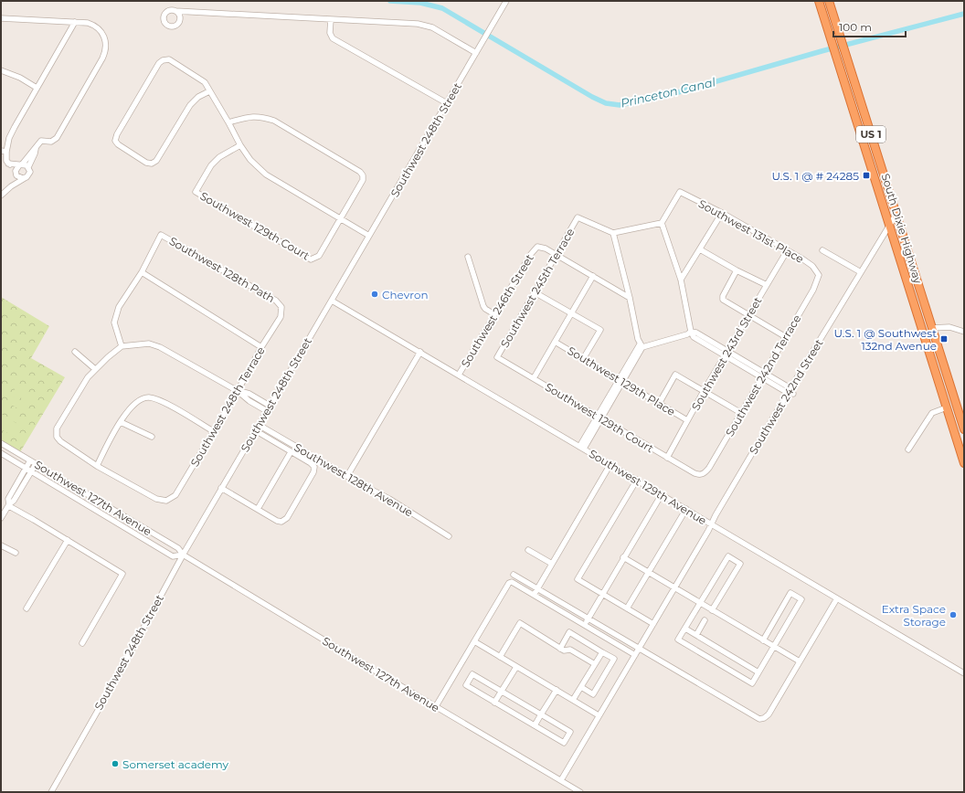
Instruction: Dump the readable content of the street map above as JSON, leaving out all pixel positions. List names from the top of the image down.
{
  "streets": {
    "highway": ["US 1", "South Dixie Highway"],
    "street": [
      "Southwest 248th Street",
      "Southwest 129th Court",
      "Southwest 131st Place",
      "Southwest 128th Path",
      "Southwest 245th Terrace",
      "Southwest 246th Street",
      "Southwest 243rd Street",
      "Southwest 242nd Terrace",
      "Southwest 129th Place",
      "Southwest 242nd Street",
      "Southwest 248th Terrace",
      "Southwest 128th Avenue",
      "Southwest 129th Avenue",
      "Southwest 127th Avenue"
    ]
  },
  "crossings": [
    ["Southwest 248th Street", "Southwest 128th Avenue"],
    ["Southwest 248th Street", "Southwest 129th Avenue"],
    ["Southwest 248th Street", "Southwest 127th Avenue"],
    ["Southwest 129th Court", "Southwest 245th Terrace"],
    ["Southwest 129th Court", "Southwest 243rd Street"],
    ["Southwest 129th Court", "Southwest 242nd Terrace"],
    ["South Dixie Highway", "Southwest 242nd Street"],
    ["Southwest 131st Place", "Southwest 243rd Street"],
    ["Southwest 131st Place", "Southwest 242nd Terrace"],
    ["Southwest 128th Path", "Southwest 248th Terrace"],
    ["Southwest 245th Terrace", "Southwest 246th Street"],
    ["Southwest 246th Street", "Southwest 129th Avenue"],
    ["Southwest 243rd Street", "Southwest 129th Place"],
    ["Southwest 242nd Street", "Southwest 129th Avenue"],
    ["Southwest 242nd Street", "Southwest 127th Avenue"]
  ],
  "water": ["Princeton Canal"],
  "places": {
    "transit": ["U.S. 1 @ # 24285", "U.S. 1 @ Southwest 132nd Avenue"],
    "other": ["Chevron", "Extra Space Storage", "Somerset academy"]
  },
  "scale_bar": "100 m"
}
